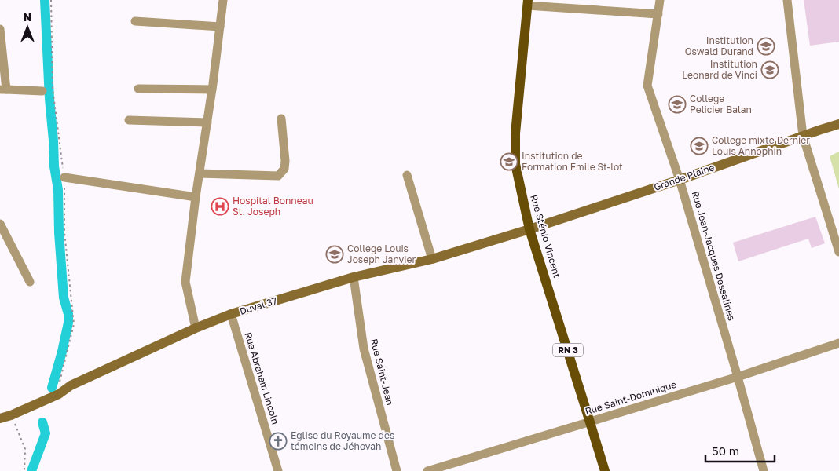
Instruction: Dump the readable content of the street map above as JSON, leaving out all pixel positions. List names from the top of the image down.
{
  "streets": {
    "main road": ["Rue Sténio Vincent", "RN 3"],
    "street": [
      "Grande Plaine",
      "Rue Jean-Jacques Dessalines",
      "Duval 37",
      "Rue Saint-Jean",
      "Rue Abraham Lincoln",
      "Rue Saint-Dominique"
    ]
  },
  "crossings": [
    ["Grande Plaine", "Rue Sténio Vincent"],
    ["Grande Plaine", "Rue Jean-Jacques Dessalines"],
    ["Grande Plaine", "Duval 37"],
    ["Rue Sténio Vincent", "Duval 37"],
    ["Rue Sténio Vincent", "Rue Saint-Dominique"],
    ["Rue Jean-Jacques Dessalines", "Rue Saint-Dominique"],
    ["Duval 37", "Rue Saint-Jean"],
    ["Duval 37", "Rue Abraham Lincoln"]
  ],
  "places": {
    "school or university": [
      "Institution Oswald Durand",
      "Institution Leonard de Vinci",
      "College Pelicier Balan",
      "College mixte Dernier Louis Annophin",
      "Institution de Formation Emile St-lot",
      "College Louis Joseph Janvier"
    ],
    "hospital": ["Hospital Bonneau St. Joseph"],
    "church": ["Eglise du Royaume des témoins de Jéhovah"]
  },
  "scale_bar": "50 m",
  "north": "top"
}
